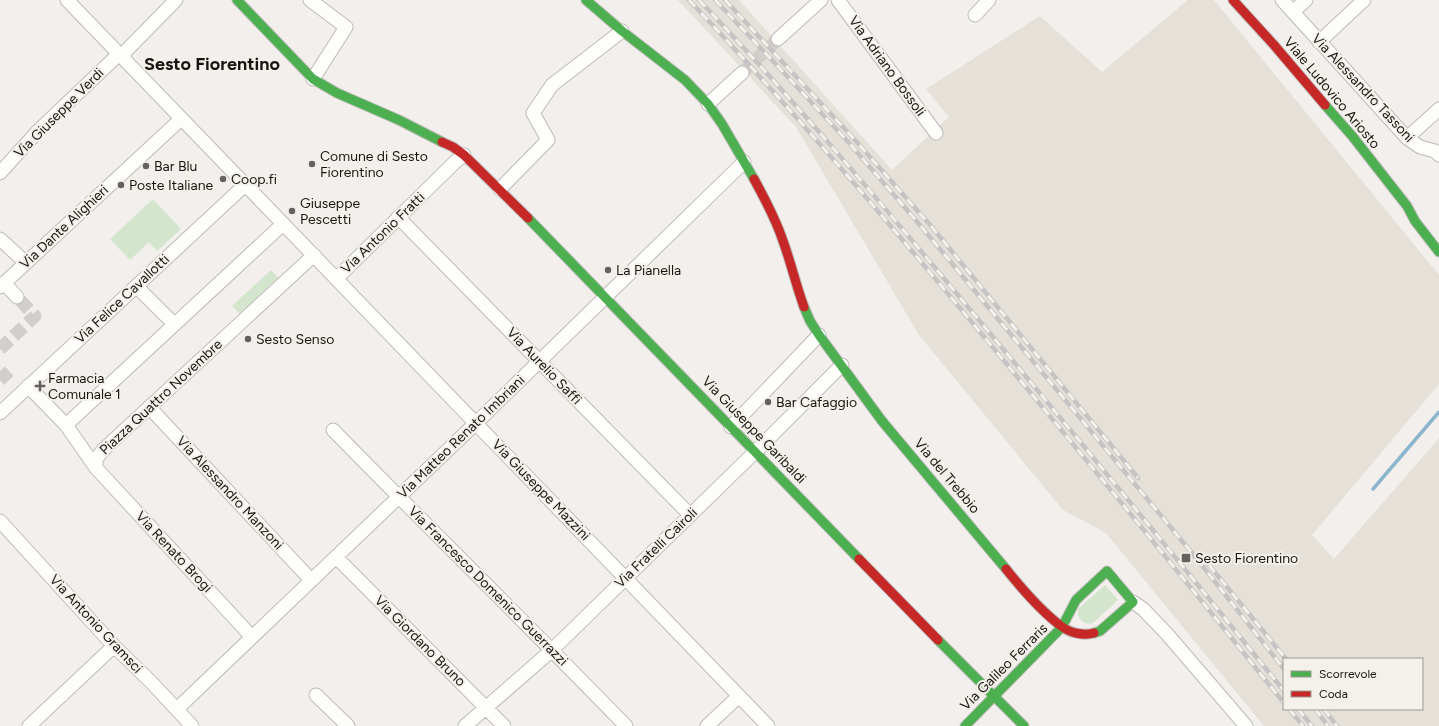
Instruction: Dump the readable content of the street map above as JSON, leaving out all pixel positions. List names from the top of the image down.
{
  "streets": {
    "street": [
      "Via Adriano Bossoli",
      "Via Alessandro Tassoni",
      "Viale Ludovico Ariosto",
      "Via Giuseppe Verdi",
      "Via Dante Alighieri",
      "Via Antonio Fratti",
      "Via Felice Cavallotti",
      "Via Aurelio Saffi",
      "Piazza Quattro Novembre",
      "Via Giuseppe Garibaldi",
      "Via Matteo Renato Imbriani",
      "Via del Trebbio",
      "Via Giuseppe Mazzini",
      "Via Alessandro Manzoni",
      "Via Fratelli Cairoli",
      "Via Renato Brogi",
      "Via Francesco Domenico Guerrazzi",
      "Via Antonio Gramsci",
      "Via Giordano Bruno",
      "Via Galileo Ferraris"
    ]
  },
  "crossings": [
    ["Via Giuseppe Verdi", "Via Giuseppe Mazzini"],
    ["Via Dante Alighieri", "Via Giuseppe Mazzini"],
    ["Via Antonio Fratti", "Via Aurelio Saffi"],
    ["Via Antonio Fratti", "Via Giuseppe Garibaldi"],
    ["Via Antonio Fratti", "Via Giuseppe Mazzini"],
    ["Via Felice Cavallotti", "Via Giuseppe Mazzini"],
    ["Via Aurelio Saffi", "Via Matteo Renato Imbriani"],
    ["Via Aurelio Saffi", "Via Fratelli Cairoli"],
    ["Piazza Quattro Novembre", "Via Giuseppe Mazzini"],
    ["Piazza Quattro Novembre", "Via Alessandro Manzoni"],
    ["Piazza Quattro Novembre", "Via Renato Brogi"],
    ["Via Giuseppe Garibaldi", "Via Matteo Renato Imbriani"],
    ["Via Giuseppe Garibaldi", "Via Fratelli Cairoli"],
    ["Via Giuseppe Garibaldi", "Via Galileo Ferraris"],
    ["Via Matteo Renato Imbriani", "Via del Trebbio"],
    ["Via Matteo Renato Imbriani", "Via Giuseppe Mazzini"],
    ["Via Matteo Renato Imbriani", "Via Alessandro Manzoni"],
    ["Via Matteo Renato Imbriani", "Via Renato Brogi"],
    ["Via Matteo Renato Imbriani", "Via Francesco Domenico Guerrazzi"],
    ["Via Matteo Renato Imbriani", "Via Antonio Gramsci"],
    ["Via Matteo Renato Imbriani", "Via Giordano Bruno"],
    ["Via del Trebbio", "Via Fratelli Cairoli"],
    ["Via del Trebbio", "Via Galileo Ferraris"],
    ["Via Giuseppe Mazzini", "Via Fratelli Cairoli"],
    ["Via Fratelli Cairoli", "Via Francesco Domenico Guerrazzi"],
    ["Via Fratelli Cairoli", "Via Giordano Bruno"]
  ],
  "districts": ["Sesto Fiorentino"],
  "places": {
    "other": [
      "Comune di Sesto Fiorentino",
      "Bar Blu",
      "Coop.fi",
      "Poste Italiane",
      "Giuseppe Pescetti",
      "La Pianella",
      "Sesto Senso",
      "Bar Cafaggio"
    ],
    "health": ["Farmacia Comunale 1"],
    "transit": ["Sesto Fiorentino"]
  },
  "legend": ["Scorrevole", "Coda"]
}
